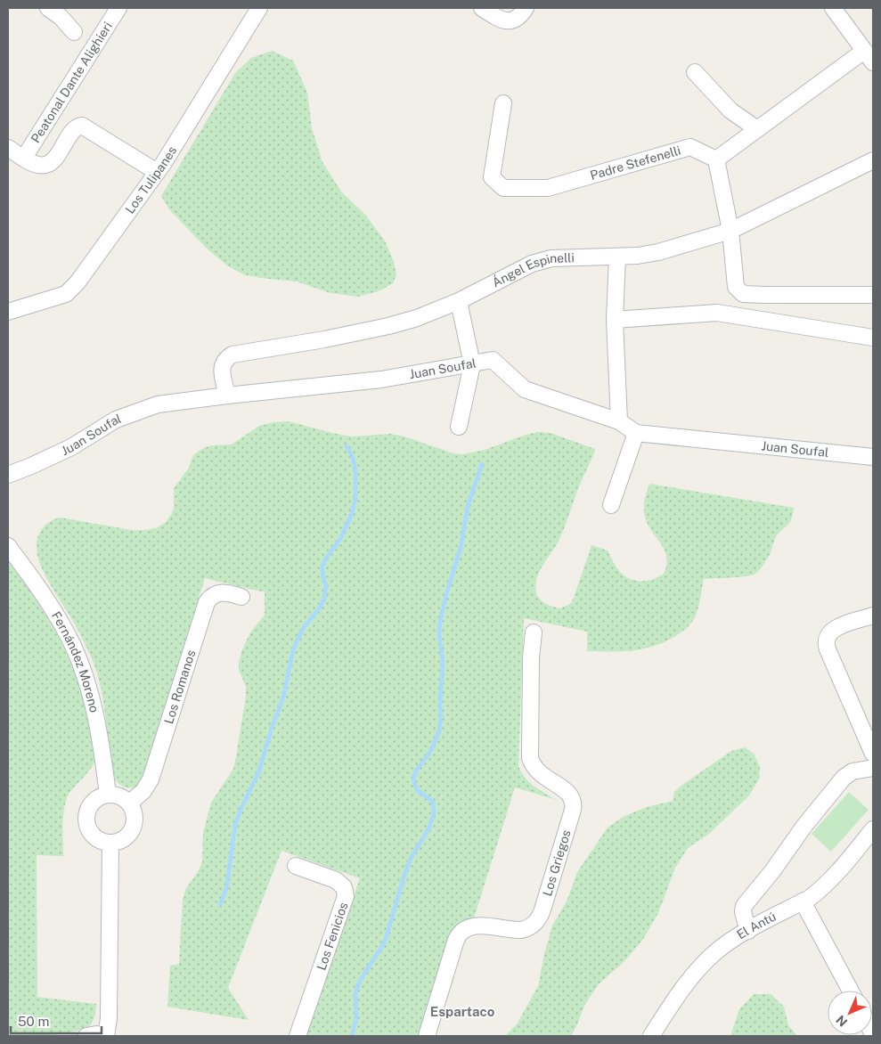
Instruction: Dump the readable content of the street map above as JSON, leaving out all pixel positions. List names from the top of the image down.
{
  "streets": {
    "street": [
      "Peatonal Dante Alighieri",
      "Padre Stefenelli",
      "Los Tulipanes",
      "Ángel Espinelli",
      "Juan Soufal",
      "Fernández Moreno",
      "Los Romanos",
      "Los Griegos",
      "El Antú",
      "Los Fenicios"
    ]
  },
  "crossings": [
    ["Ángel Espinelli", "Juan Soufal"],
    ["Fernández Moreno", "Los Romanos"]
  ],
  "districts": ["Espartaco"],
  "scale_bar": "50 m",
  "north": "bottom left"
}
